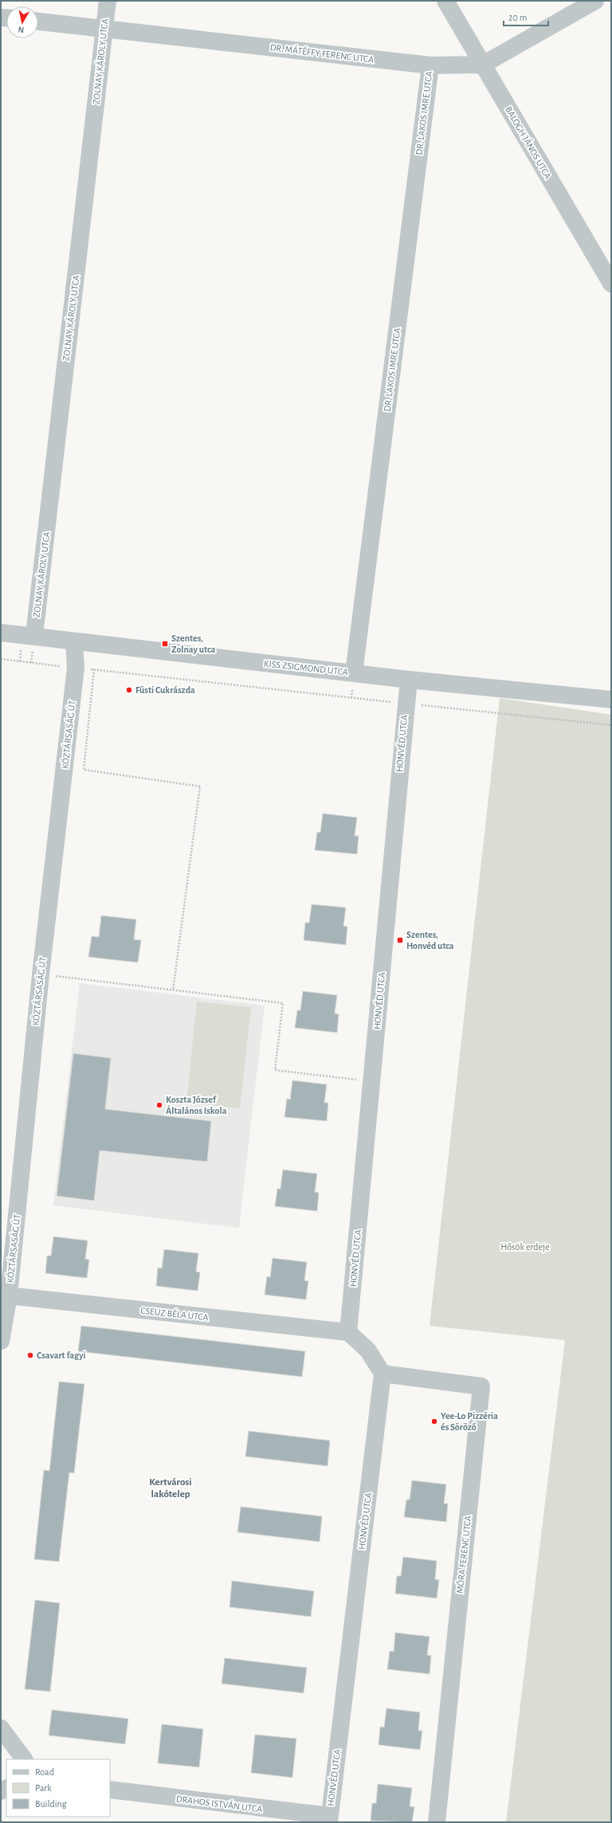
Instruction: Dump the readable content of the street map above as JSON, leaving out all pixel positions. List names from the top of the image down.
{
  "streets": {
    "street": [
      "DR. MÁTÉFFY FERENC UTCA",
      "ZOLNAY KÁROLY UTCA",
      "DR. LAKOS IMRE UTCA",
      "BALOGH JÁNOS UTCA",
      "KISS ZSIGMOND UTCA",
      "KÖZTÁRSASÁG ÚT",
      "HONVÉD UTCA",
      "CSEUZ BÉLA UTCA",
      "MÓRA FERENC UTCA",
      "DRAHOS ISTVÁN UTCA"
    ]
  },
  "crossings": [
    ["DR. MÁTÉFFY FERENC UTCA", "ZOLNAY KÁROLY UTCA"],
    ["DR. MÁTÉFFY FERENC UTCA", "DR. LAKOS IMRE UTCA"],
    ["DR. MÁTÉFFY FERENC UTCA", "BALOGH JÁNOS UTCA"],
    ["ZOLNAY KÁROLY UTCA", "KISS ZSIGMOND UTCA"],
    ["DR. LAKOS IMRE UTCA", "KISS ZSIGMOND UTCA"],
    ["KISS ZSIGMOND UTCA", "KÖZTÁRSASÁG ÚT"],
    ["KISS ZSIGMOND UTCA", "HONVÉD UTCA"],
    ["KÖZTÁRSASÁG ÚT", "CSEUZ BÉLA UTCA"],
    ["HONVÉD UTCA", "CSEUZ BÉLA UTCA"],
    ["HONVÉD UTCA", "MÓRA FERENC UTCA"],
    ["HONVÉD UTCA", "DRAHOS ISTVÁN UTCA"]
  ],
  "districts": ["Kertvárosi lakótelep"],
  "parks": ["Hősök erdeje"],
  "places": {
    "transit": ["Szentes, Zolnay utca", "Szentes, Honvéd utca"],
    "other": [
      "Füsti Cukrászda",
      "Koszta József Általános Iskola",
      "Csavart fagyi",
      "Yee-Lo Pizzéria és Söröző"
    ]
  },
  "legend": ["Road", "Park", "Building"],
  "scale_bar": "20 m",
  "north": "bottom"
}
